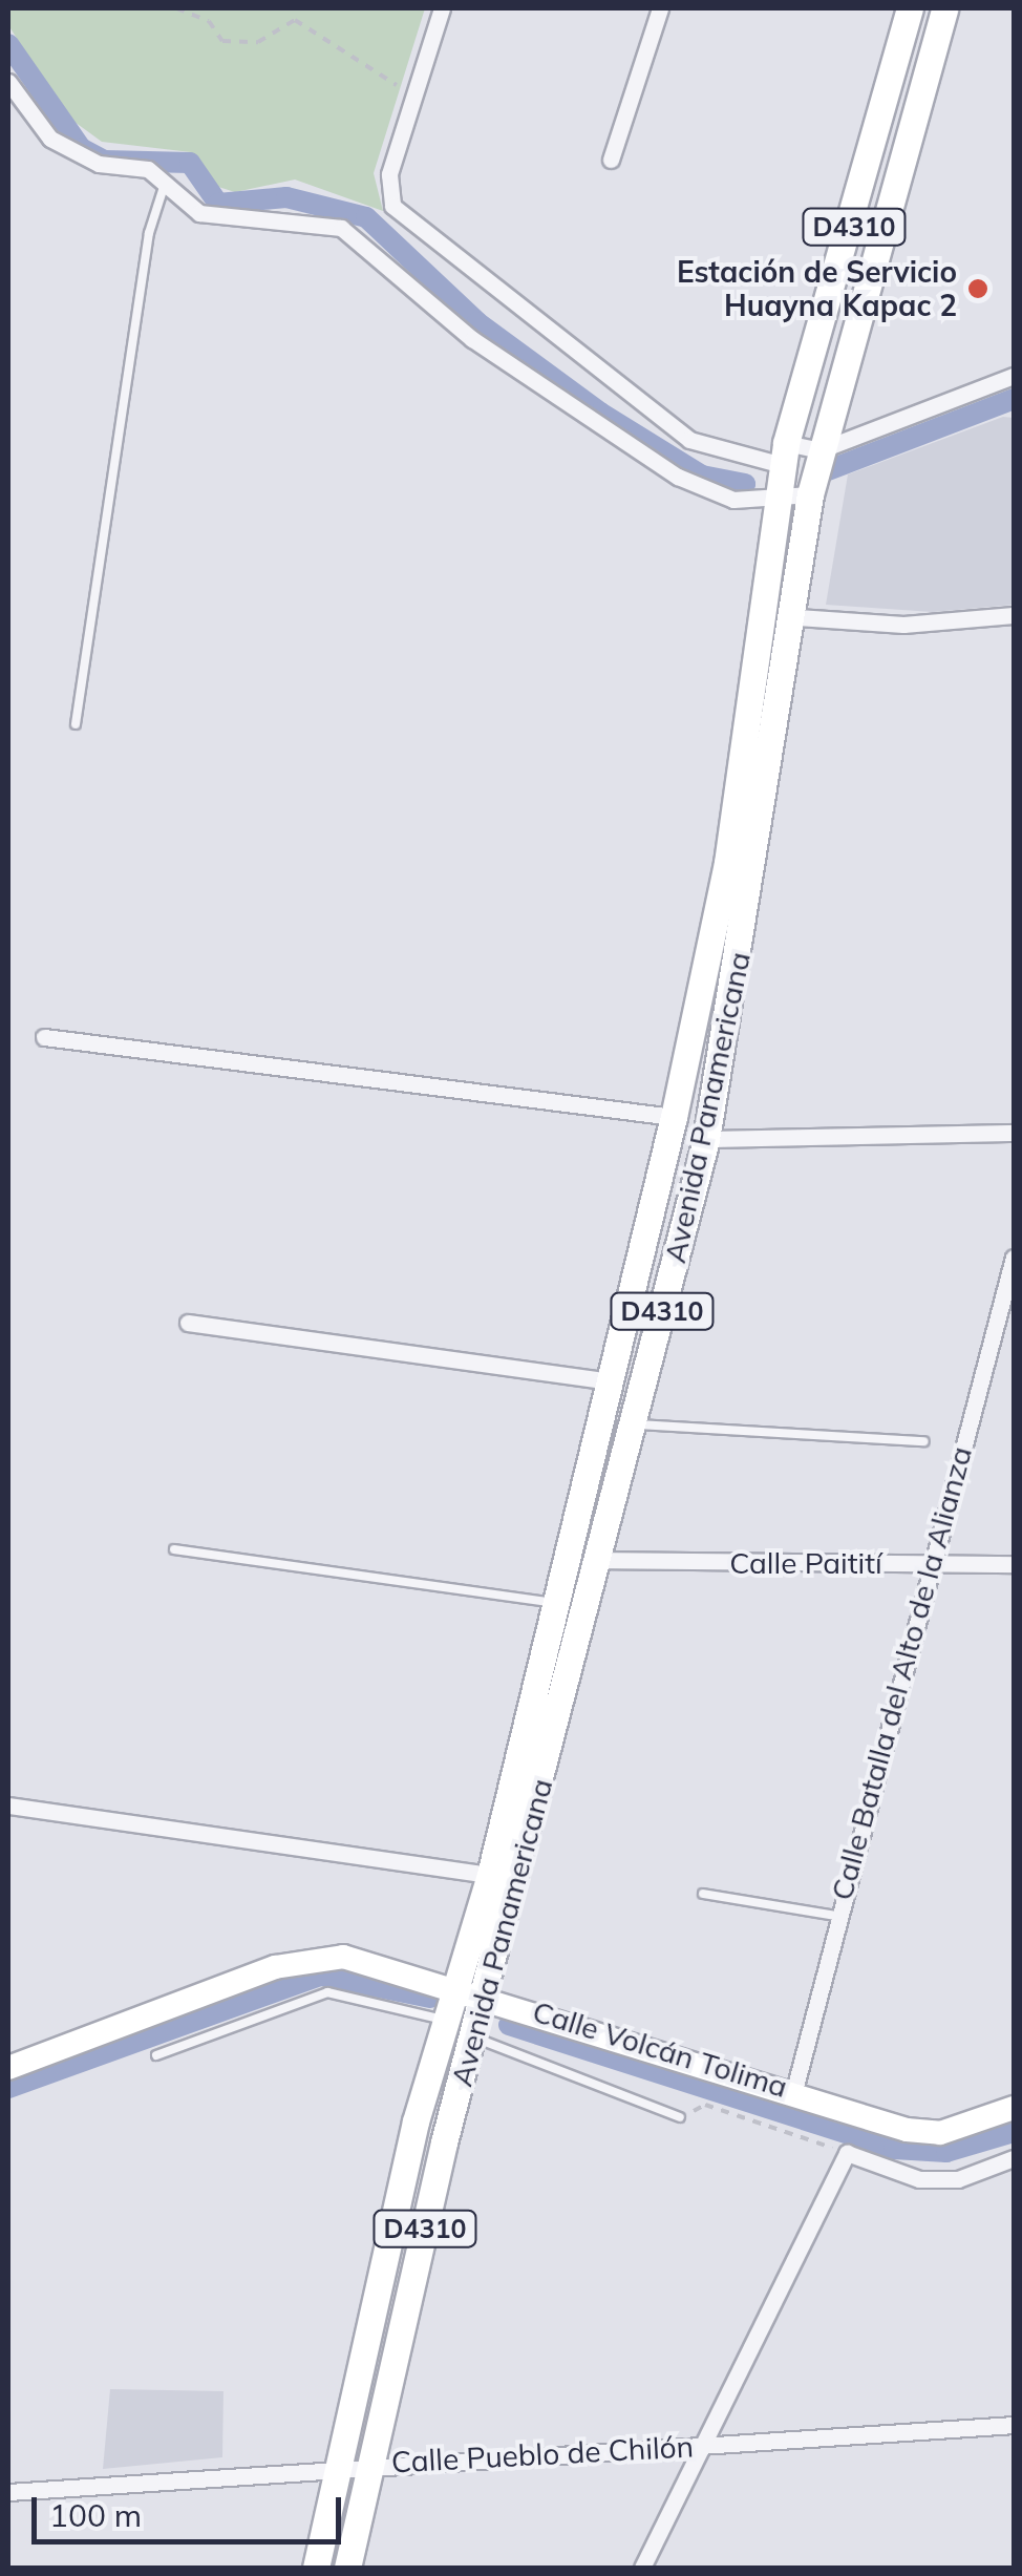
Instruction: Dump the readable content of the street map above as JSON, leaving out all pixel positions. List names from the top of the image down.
{
  "streets": {
    "main road": ["D4310", "Avenida Panamericana"],
    "street": [
      "Calle Paitití",
      "Calle Batalla del Alto de la Alianza",
      "Calle Volcán Tolima",
      "Calle Pueblo de Chilón"
    ]
  },
  "crossings": [
    ["Avenida Panamericana", "Calle Paitití"],
    ["Avenida Panamericana", "Calle Volcán Tolima"],
    ["Avenida Panamericana", "Calle Pueblo de Chilón"],
    ["Calle Paitití", "Calle Batalla del Alto de la Alianza"],
    ["Calle Batalla del Alto de la Alianza", "Calle Volcán Tolima"]
  ],
  "places": ["Estación de Servicio Huayna Kapac 2"],
  "scale_bar": "100 m"
}
